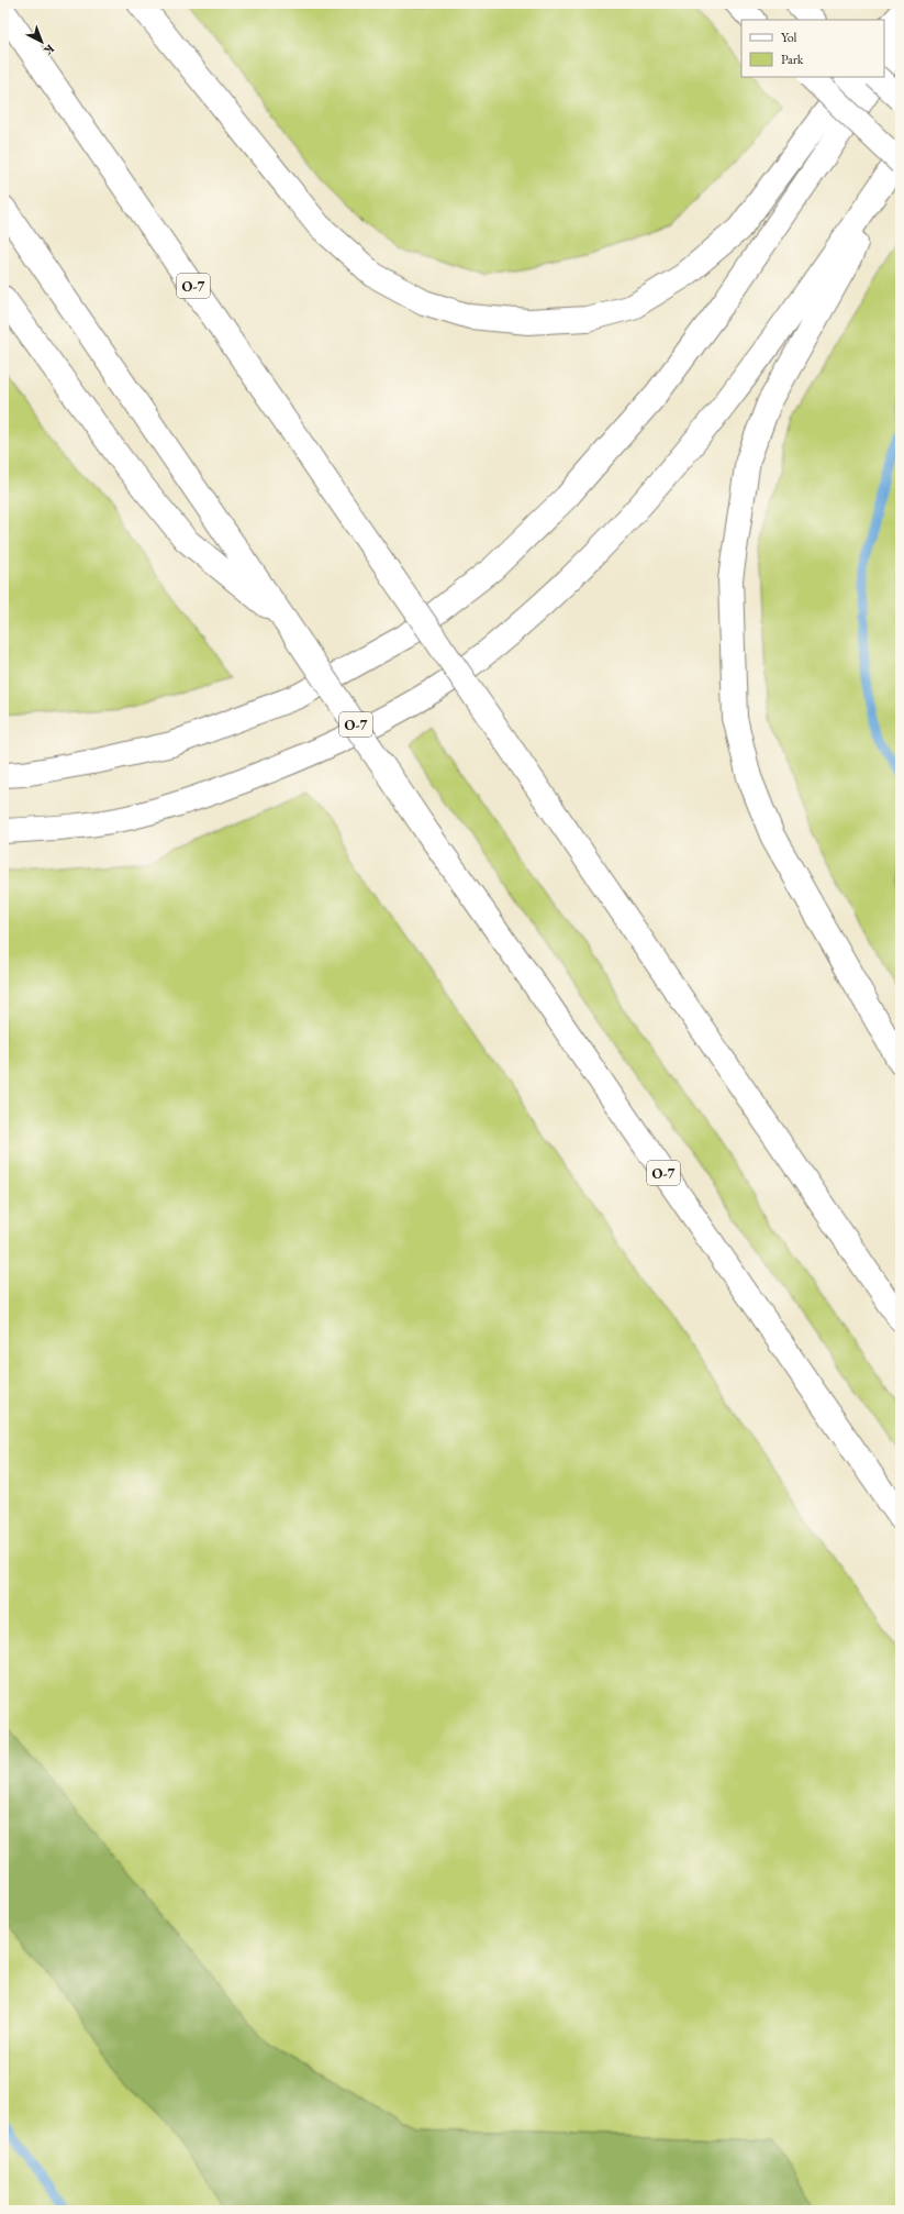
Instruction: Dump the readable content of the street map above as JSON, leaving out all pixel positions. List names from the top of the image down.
{
  "streets": {
    "main road": ["O-7"]
  },
  "legend": ["Yol", "Park"],
  "north": "bottom right"
}
